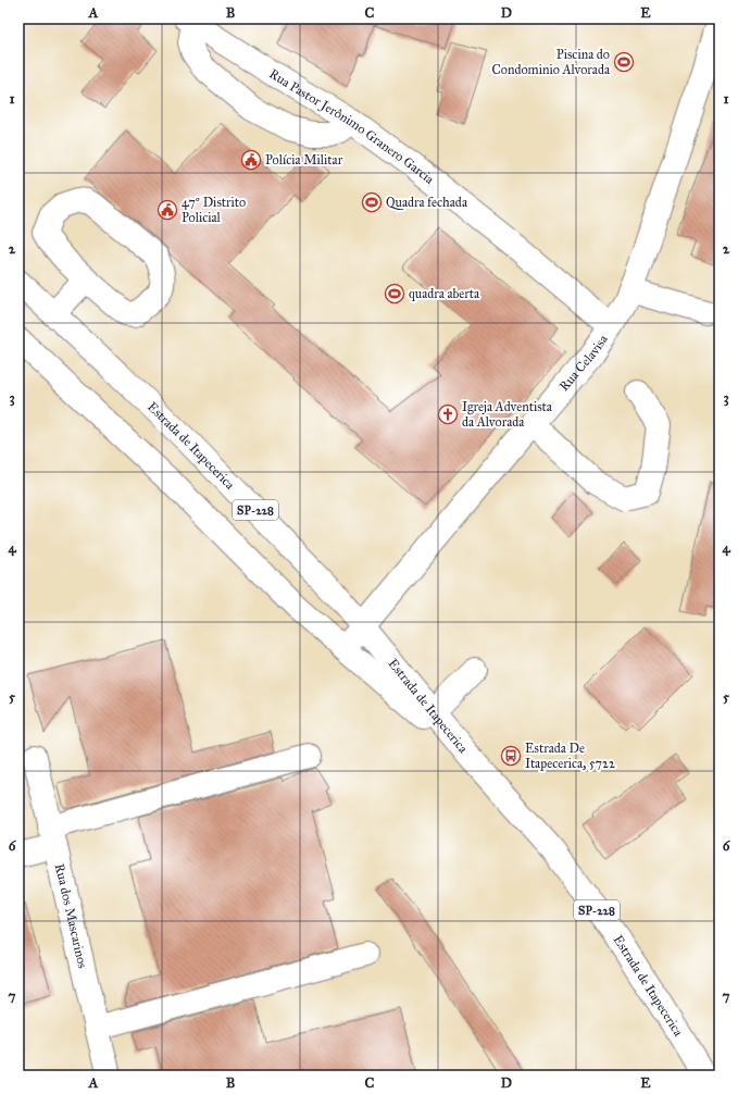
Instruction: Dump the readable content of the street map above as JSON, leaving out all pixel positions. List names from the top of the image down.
{
  "streets": {
    "street": [
      "Rua Pastor Jerônimo Granero Garcia",
      "Rua Celavisa",
      "Estrada de Itapecerica",
      "SP-228",
      "Rua dos Mascarinos"
    ]
  },
  "crossings": [
    ["Rua Pastor Jerônimo Granero Garcia", "Rua Celavisa"],
    ["Rua Celavisa", "Estrada de Itapecerica"]
  ],
  "places": {
    "sports": ["Piscina do Condominio Alvorada", "Quadra fechada", "quadra aberta"],
    "public building": ["Polícia Militar", "47º Distrito Policial"],
    "church": ["Igreja Adventista da Alvorada"],
    "bus stop": ["Estrada De Itapecerica, 5722"]
  },
  "grid": {
    "columns": [
      "A",
      "B",
      "C",
      "D",
      "E"
    ],
    "rows": [
      "1",
      "2",
      "3",
      "4",
      "5",
      "6",
      "7"
    ]
  }
}
